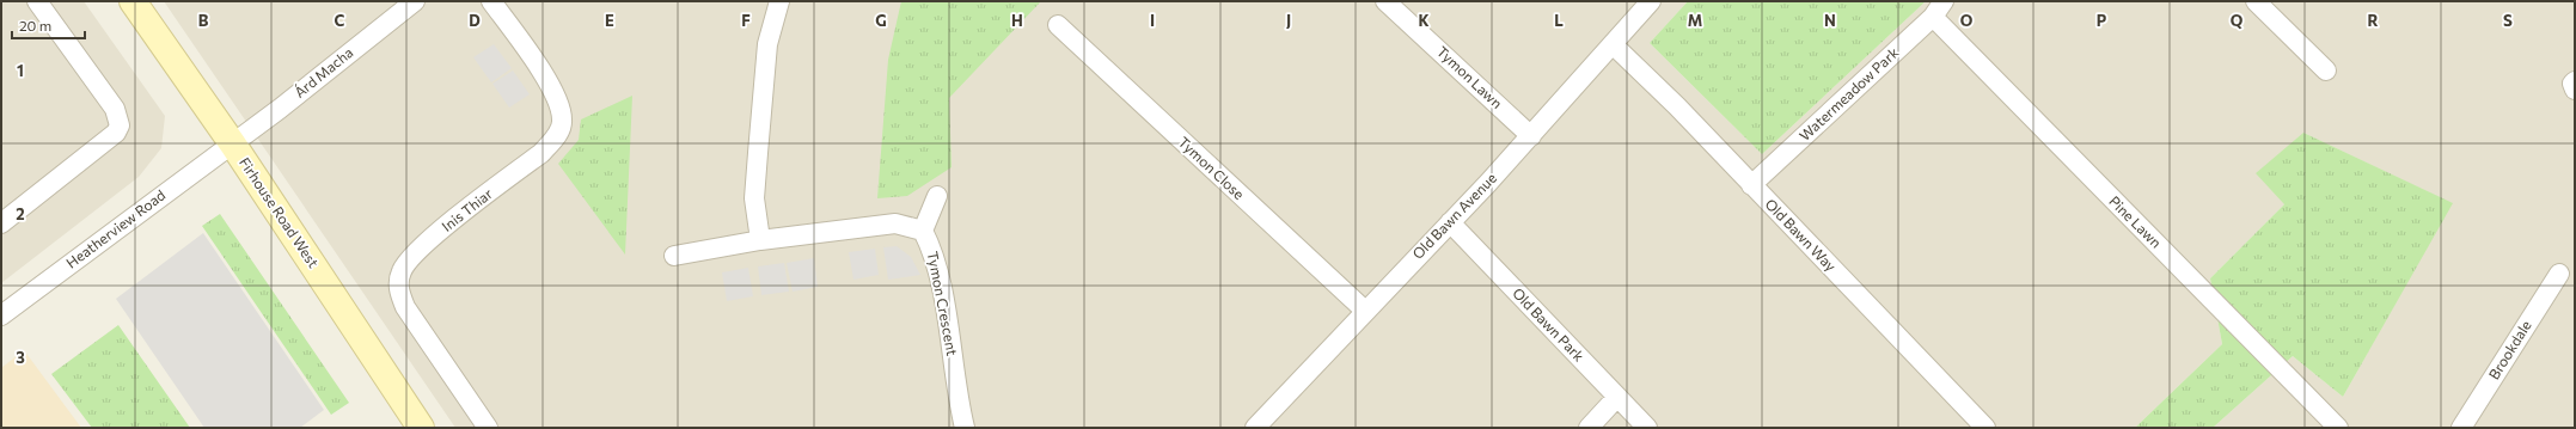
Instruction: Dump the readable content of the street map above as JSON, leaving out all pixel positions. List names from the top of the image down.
{
  "streets": {
    "street": [
      "Árd Macha",
      "Tymon Lawn",
      "Watermeadow Park",
      "Tymon Close",
      "Inis Thiar",
      "Firhouse Road West",
      "Old Bawn Avenue",
      "Pine Lawn",
      "Heatherview Road",
      "Old Bawn Way",
      "Tymon Crescent",
      "Old Bawn Park",
      "Brookdale"
    ]
  },
  "crossings": [
    ["Árd Macha", "Firhouse Road West"],
    ["Árd Macha", "Heatherview Road"],
    ["Tymon Lawn", "Old Bawn Avenue"],
    ["Watermeadow Park", "Pine Lawn"],
    ["Watermeadow Park", "Old Bawn Way"],
    ["Tymon Close", "Old Bawn Avenue"],
    ["Firhouse Road West", "Heatherview Road"],
    ["Old Bawn Avenue", "Old Bawn Way"],
    ["Old Bawn Avenue", "Old Bawn Park"]
  ],
  "scale_bar": "20 m",
  "grid": {
    "columns": [
      "B",
      "C",
      "D",
      "E",
      "F",
      "G",
      "H",
      "I",
      "J",
      "K",
      "L",
      "M",
      "N",
      "O",
      "P",
      "Q",
      "R",
      "S"
    ],
    "rows": ["1", "2", "3"]
  }
}
